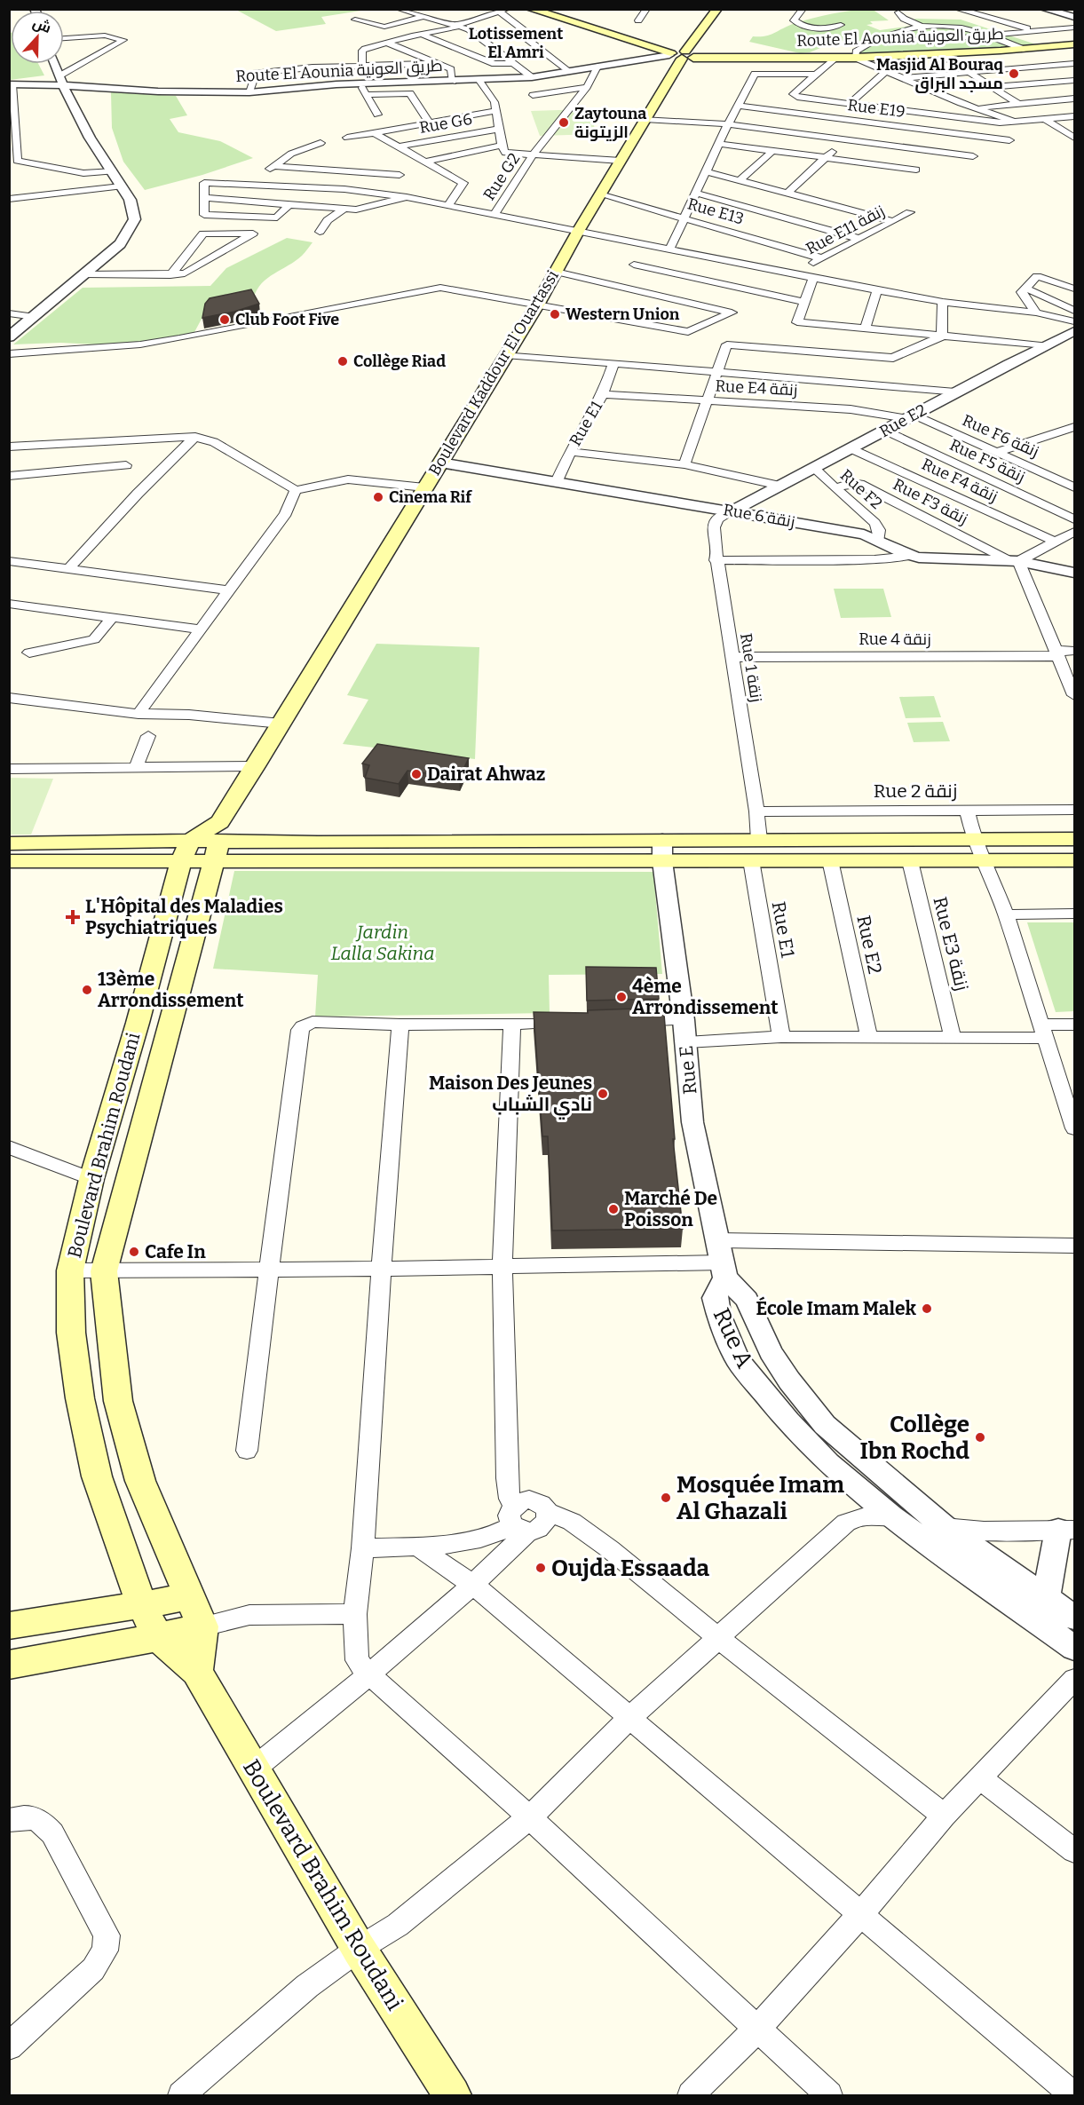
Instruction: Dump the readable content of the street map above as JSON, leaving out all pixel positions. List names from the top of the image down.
{
  "streets": {
    "main road": ["Route El Aounia طريق العونية", "Boulevard Kaddour El Ouartassi", "Boulevard Brahim Roudani"],
    "street": [
      "Rue E19",
      "Rue G6",
      "Rue G2",
      "Rue E13",
      "Rue E11 زنقة",
      "Rue E4 زنقة",
      "Rue E2",
      "Rue E1",
      "Rue F6 زنقة",
      "Rue F5 زنقة",
      "Rue F4 زنقة",
      "Rue F2",
      "Rue F3 زنقة",
      "Rue 6 زنقة",
      "Rue 4 زنقة",
      "Rue 1 زنقة",
      "Rue 2 زنقة",
      "Rue E3 زنقة",
      "Rue E",
      "Rue A"
    ]
  },
  "crossings": [
    ["Route El Aounia طريق العونية", "Rue G2"],
    ["Route El Aounia طريق العونية", "Boulevard Kaddour El Ouartassi"],
    ["Rue E13", "Rue E11 زنقة"],
    ["Rue E13", "Boulevard Kaddour El Ouartassi"],
    ["Boulevard Kaddour El Ouartassi", "Rue 6 زنقة"],
    ["Boulevard Kaddour El Ouartassi", "Boulevard Brahim Roudani"],
    ["Rue E4 زنقة", "Rue E2"],
    ["Rue E4 زنقة", "Rue E1"],
    ["Rue E4 زنقة", "Rue F6 زنقة"],
    ["Rue E2", "Rue F6 زنقة"],
    ["Rue E2", "Rue F5 زنقة"],
    ["Rue E2", "Rue F4 زنقة"],
    ["Rue E2", "Rue F2"],
    ["Rue E2", "Rue 6 زنقة"],
    ["Rue E2", "Rue 1 زنقة"],
    ["Rue E1", "Rue 6 زنقة"],
    ["Rue F2", "Rue F3 زنقة"],
    ["Rue F2", "Rue 6 زنقة"],
    ["Rue F3 زنقة", "Rue 6 زنقة"],
    ["Rue 6 زنقة", "Rue 1 زنقة"],
    ["Rue 4 زنقة", "Rue 1 زنقة"],
    ["Rue 1 زنقة", "Rue 2 زنقة"],
    ["Rue E", "Rue A"]
  ],
  "districts": ["Lotissement El Amri"],
  "parks": ["Jardin Lalla Sakina"],
  "places": {
    "other": [
      "Masjid Al Bouraq مسجد البراق",
      "Zaytouna الزيتونة",
      "Western Union",
      "Club Foot Five",
      "Collège Riad",
      "Cinema Rif",
      "Dairat Ahwaz",
      "13ème Arrondissement",
      "4ème Arrondissement",
      "Maison Des Jeunes نادي الشباب",
      "Marché De Poisson",
      "Cafe In",
      "École Imam Malek",
      "Collège Ibn Rochd",
      "Mosquée Imam Al Ghazali",
      "Oujda Essaada"
    ],
    "health": ["L'Hôpital des Maladies Psychiatriques"]
  },
  "north": "top"
}
